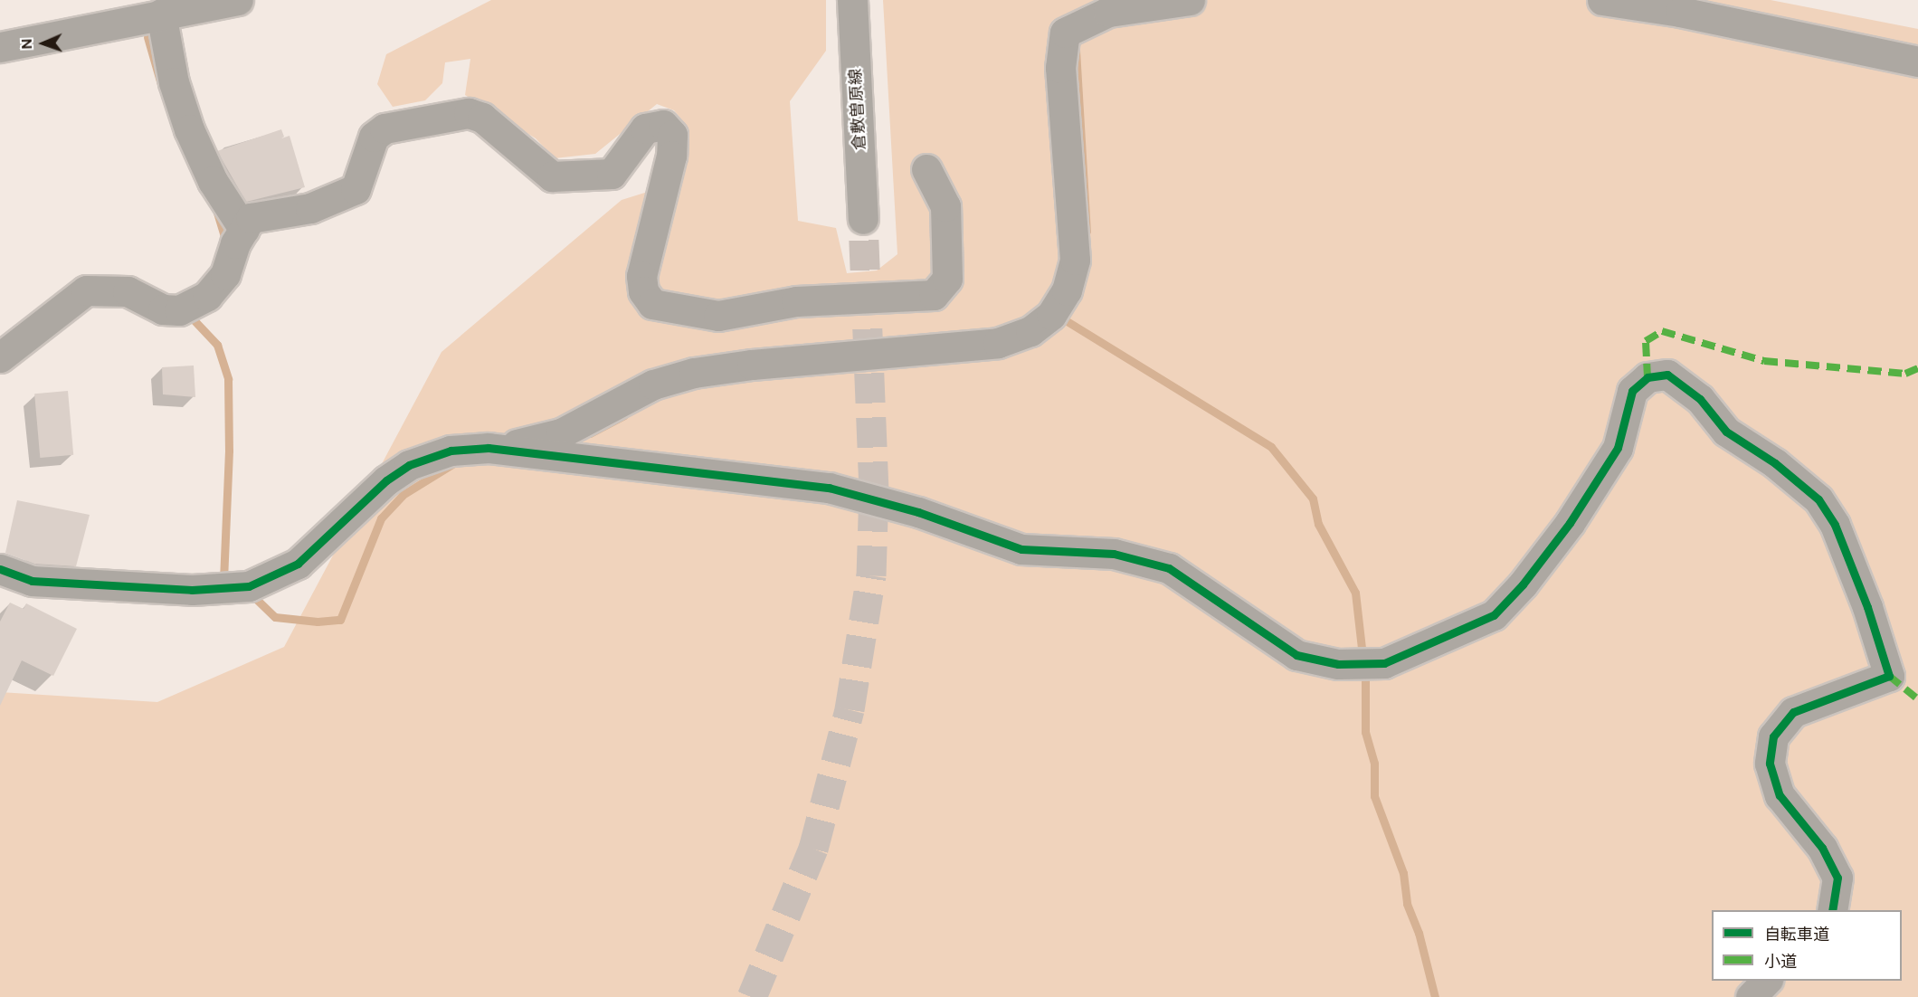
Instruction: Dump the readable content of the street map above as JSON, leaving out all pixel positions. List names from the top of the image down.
{
  "streets": {
    "street": ["倉敷曽原線"]
  },
  "legend": ["自転車道", "小道"],
  "north": "left"
}
